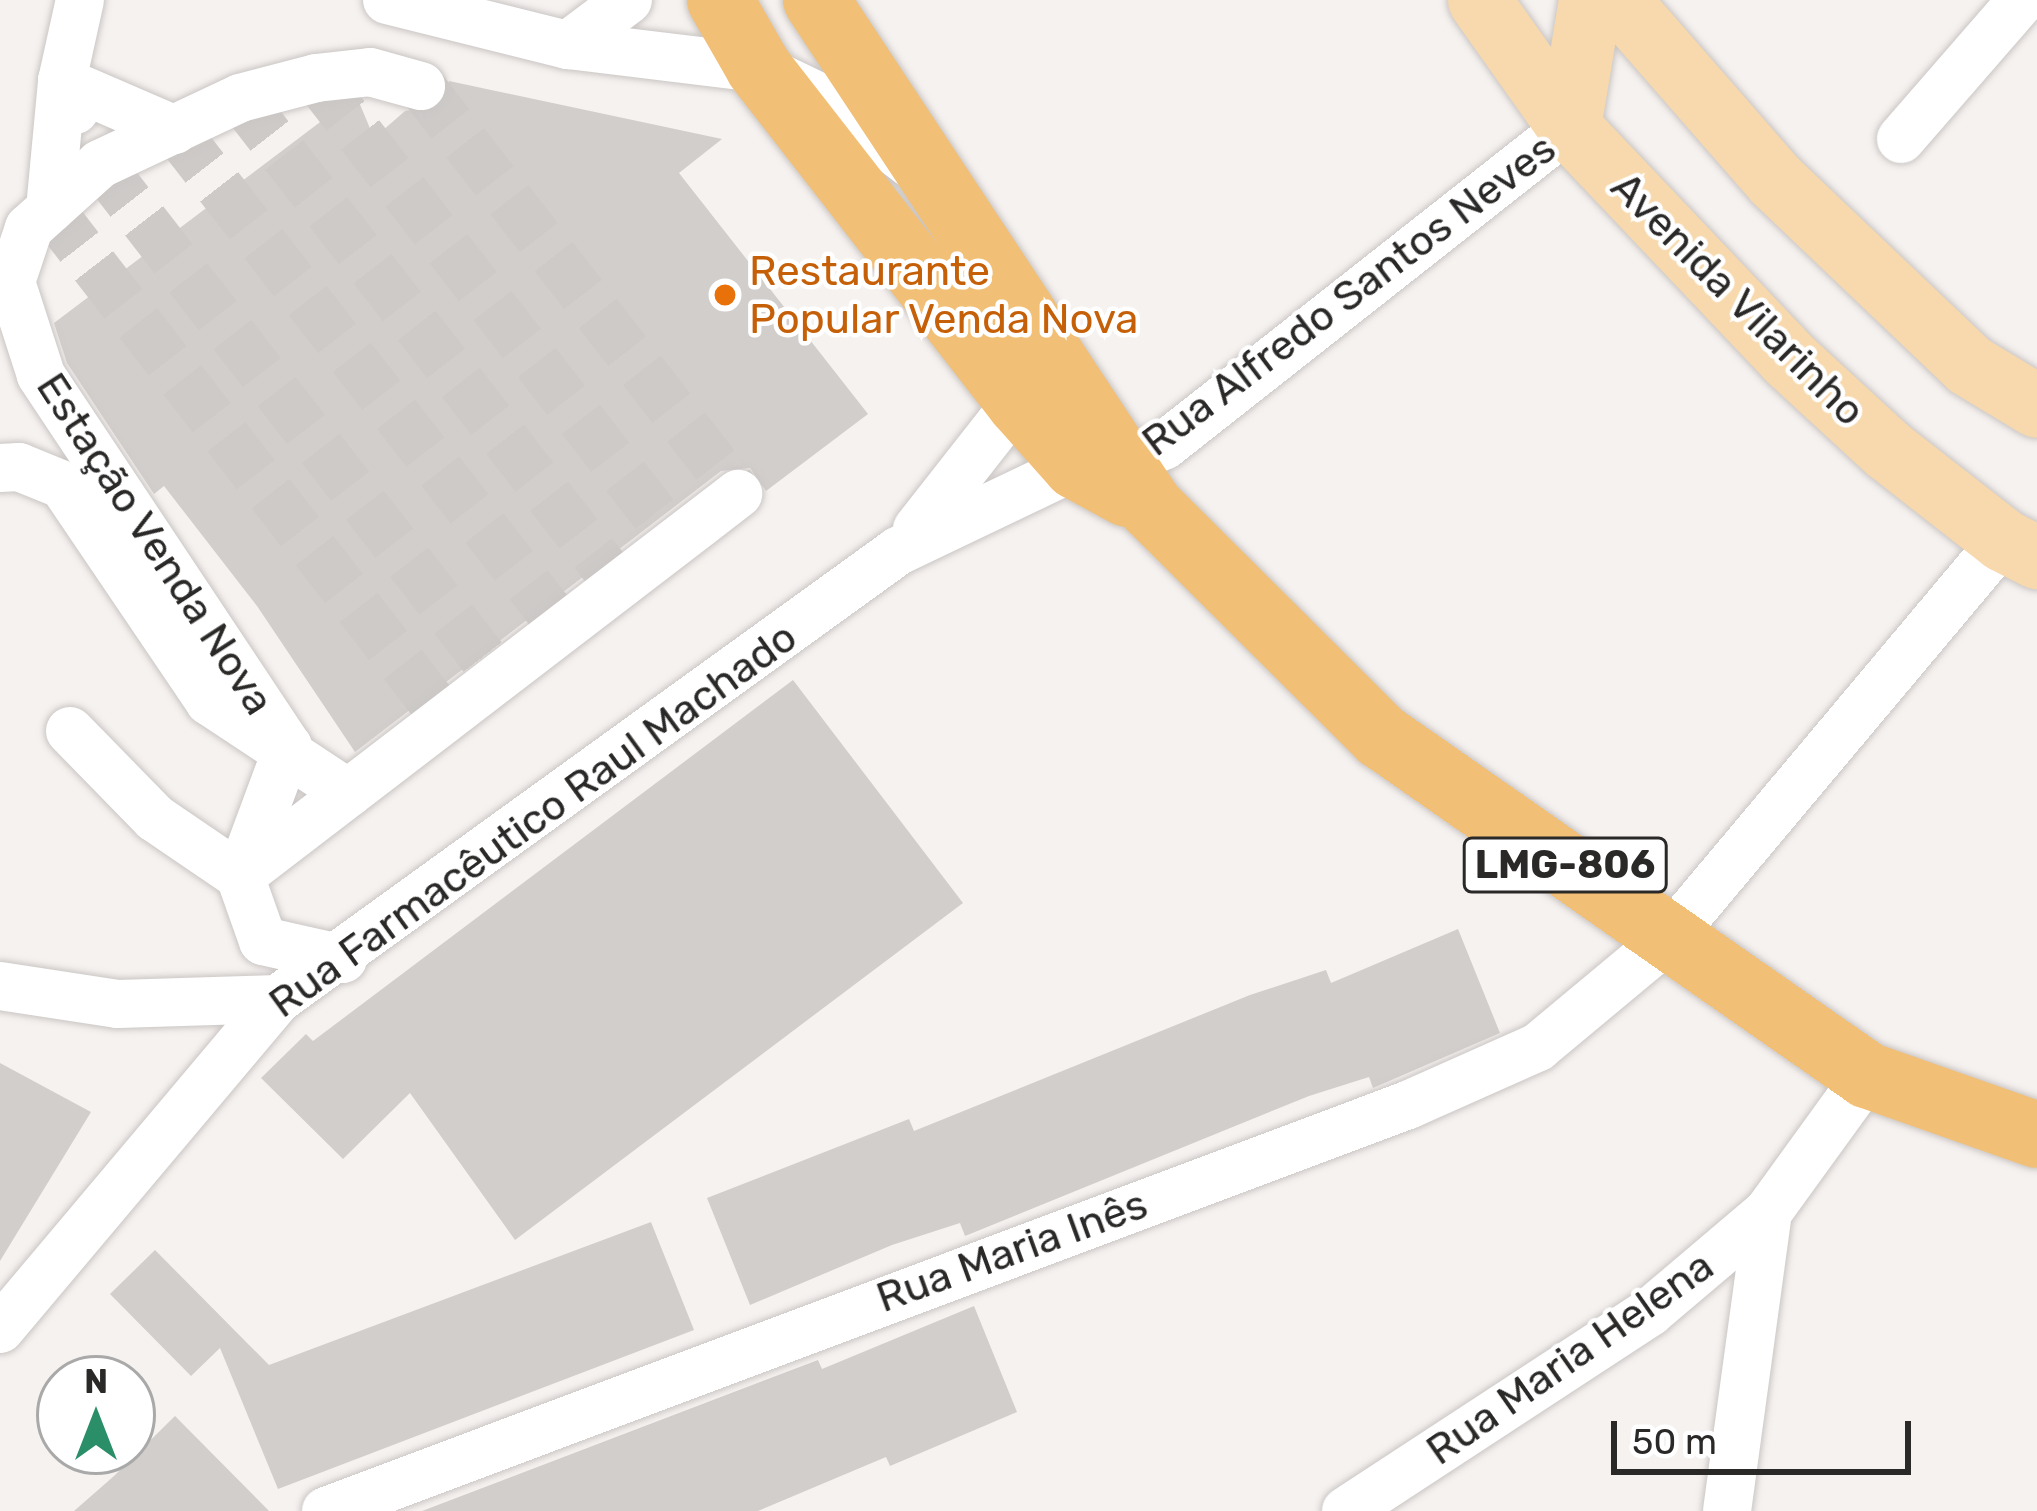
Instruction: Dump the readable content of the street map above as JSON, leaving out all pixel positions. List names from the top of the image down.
{
  "streets": {
    "highway": ["LMG-806"],
    "main road": ["Avenida Vilarinho"],
    "street": [
      "Rua Alfredo Santos Neves",
      "Estação Venda Nova",
      "Rua Farmacêutico Raul Machado",
      "Rua Maria Inês",
      "Rua Maria Helena"
    ]
  },
  "crossings": [
    ["Rua Alfredo Santos Neves", "Avenida Vilarinho"],
    ["Rua Alfredo Santos Neves", "Rua Farmacêutico Raul Machado"],
    ["Rua Alfredo Santos Neves", "LMG-806"],
    ["Avenida Vilarinho", "Rua Maria Inês"],
    ["Rua Farmacêutico Raul Machado", "LMG-806"],
    ["LMG-806", "Rua Maria Inês"],
    ["LMG-806", "Rua Maria Helena"]
  ],
  "places": ["Restaurante Popular Venda Nova"],
  "scale_bar": "50 m",
  "north": "top"
}
